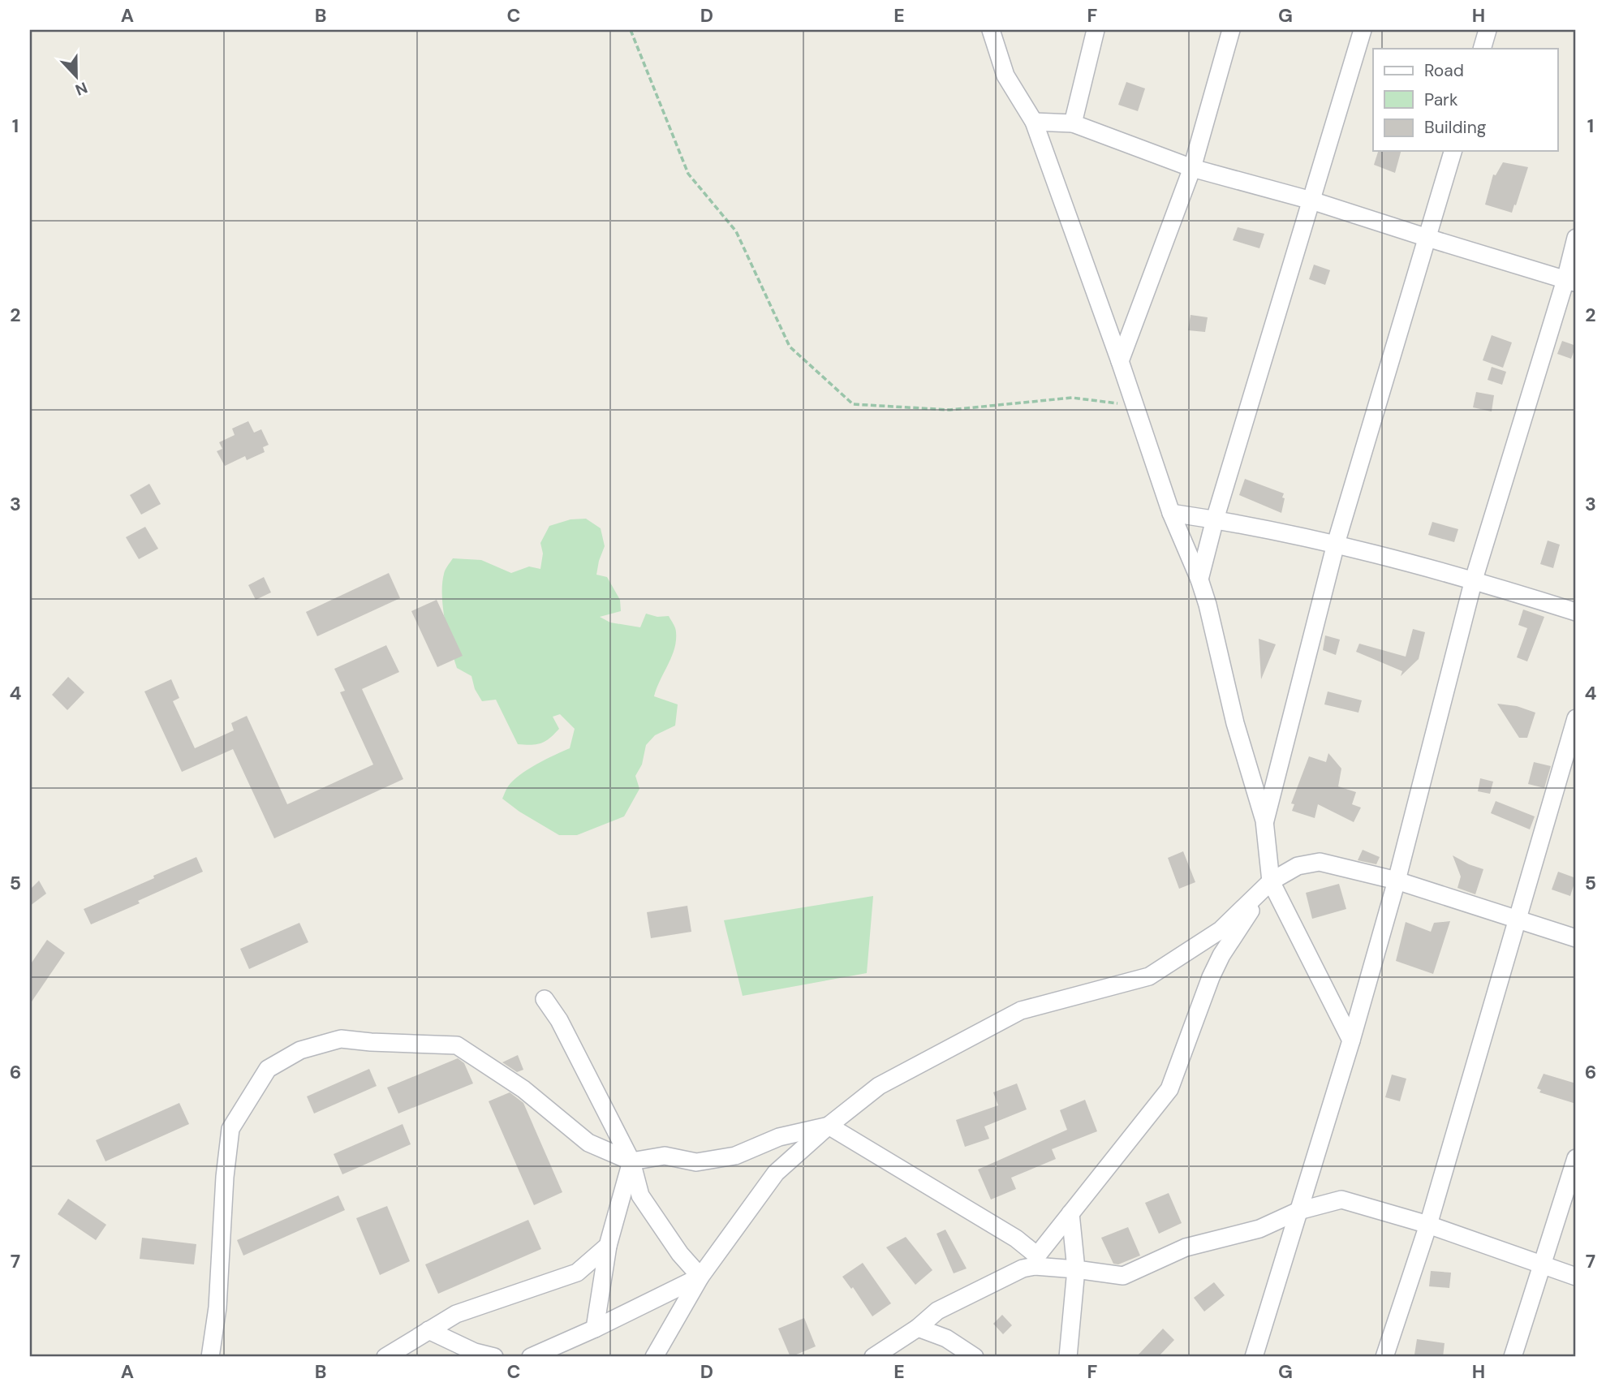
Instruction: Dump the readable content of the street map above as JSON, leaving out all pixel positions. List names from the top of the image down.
{
  "legend": ["Road", "Park", "Building"],
  "north": "bottom",
  "grid": {
    "columns": [
      "A",
      "B",
      "C",
      "D",
      "E",
      "F",
      "G",
      "H"
    ],
    "rows": [
      "1",
      "2",
      "3",
      "4",
      "5",
      "6",
      "7"
    ]
  }
}
